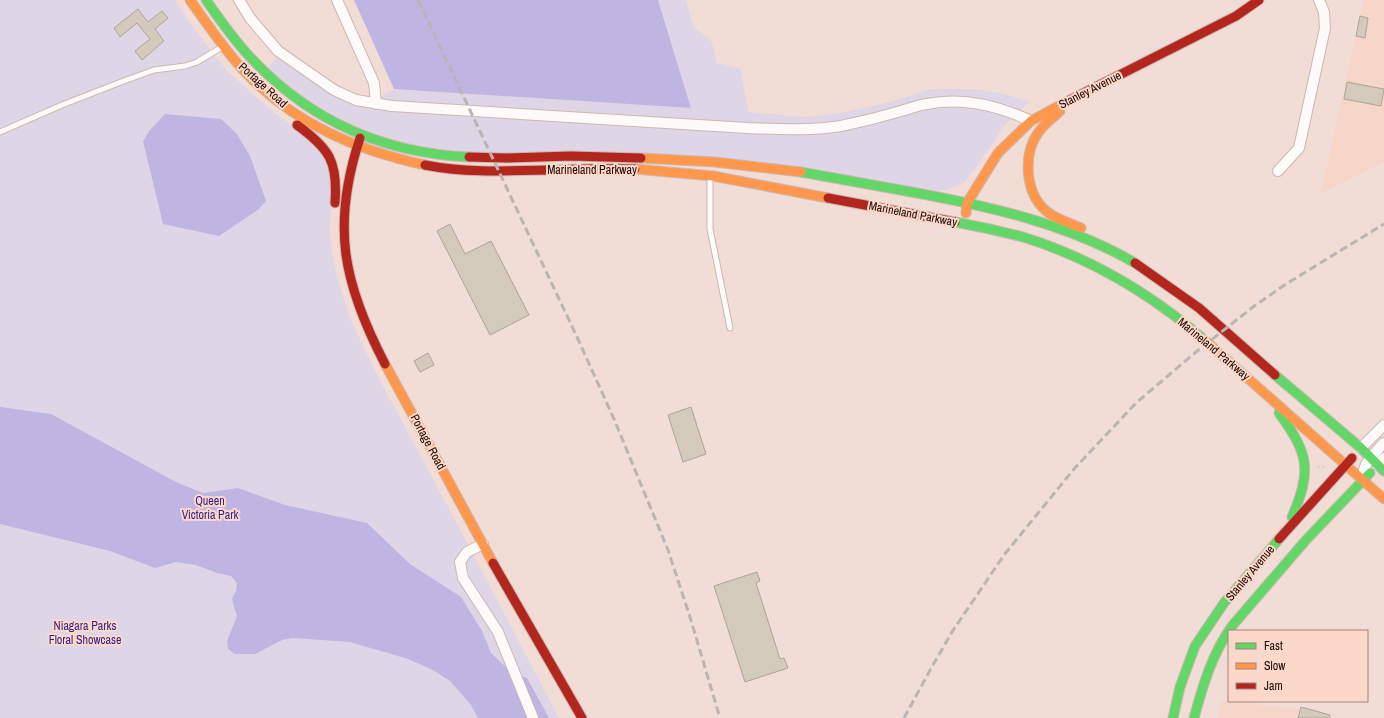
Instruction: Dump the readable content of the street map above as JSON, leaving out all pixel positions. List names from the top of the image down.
{
  "streets": {
    "main road": ["Portage Road", "Stanley Avenue", "Marineland Parkway"]
  },
  "crossings": [
    ["Portage Road", "Marineland Parkway"],
    ["Stanley Avenue", "Marineland Parkway"]
  ],
  "parks": ["Queen Victoria Park", "Niagara Parks Floral Showcase"],
  "legend": ["Fast", "Slow", "Jam"]
}
